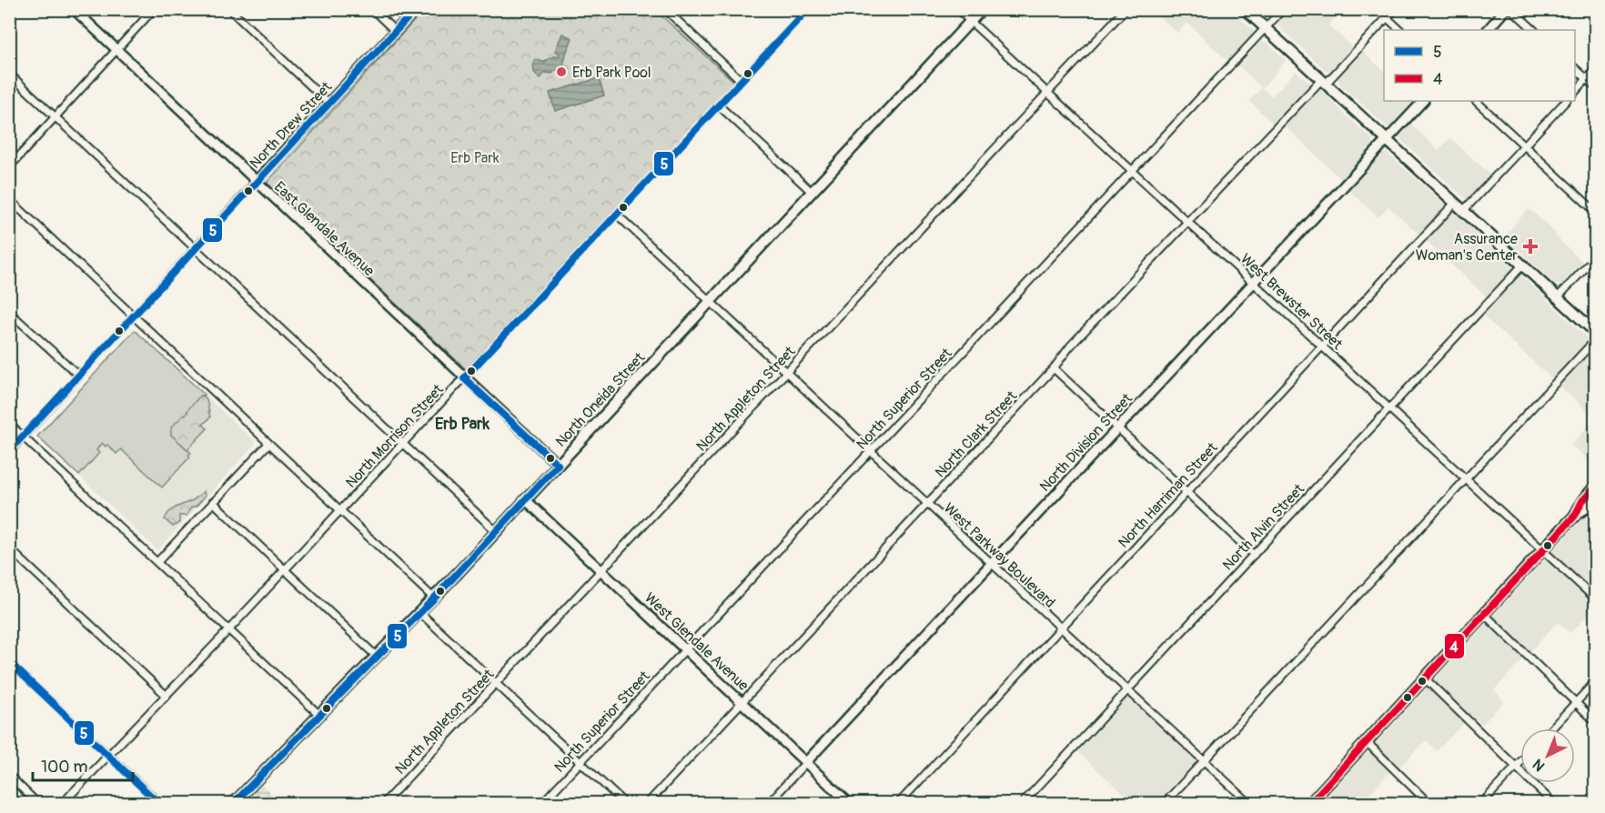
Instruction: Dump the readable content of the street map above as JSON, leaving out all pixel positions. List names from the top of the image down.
{
  "streets": {
    "main road": ["North Oneida Street"],
    "street": [
      "North Drew Street",
      "East Glendale Avenue",
      "West Brewster Street",
      "North Appleton Street",
      "North Superior Street",
      "North Clark Street",
      "North Morrison Street",
      "North Division Street",
      "North Harriman Street",
      "North Alvin Street",
      "West Parkway Boulevard",
      "West Glendale Avenue"
    ]
  },
  "crossings": [
    ["North Drew Street", "East Glendale Avenue"],
    ["East Glendale Avenue", "North Oneida Street"],
    ["East Glendale Avenue", "North Morrison Street"],
    ["West Brewster Street", "North Appleton Street"],
    ["West Brewster Street", "North Superior Street"],
    ["West Brewster Street", "North Oneida Street"],
    ["West Brewster Street", "North Clark Street"],
    ["West Brewster Street", "North Division Street"],
    ["West Brewster Street", "North Harriman Street"],
    ["West Brewster Street", "North Alvin Street"],
    ["North Appleton Street", "West Parkway Boulevard"],
    ["North Appleton Street", "West Glendale Avenue"],
    ["North Superior Street", "West Parkway Boulevard"],
    ["North Superior Street", "West Glendale Avenue"],
    ["North Oneida Street", "West Parkway Boulevard"],
    ["North Oneida Street", "West Glendale Avenue"],
    ["North Clark Street", "West Parkway Boulevard"],
    ["North Clark Street", "West Glendale Avenue"],
    ["North Morrison Street", "West Parkway Boulevard"],
    ["North Division Street", "West Parkway Boulevard"],
    ["North Division Street", "West Glendale Avenue"],
    ["North Harriman Street", "West Parkway Boulevard"],
    ["North Alvin Street", "West Parkway Boulevard"]
  ],
  "districts": ["Erb Park"],
  "parks": ["Erb Park"],
  "places": {
    "other": ["Erb Park Pool"],
    "health": ["Assurance Woman's Center"]
  },
  "lines": ["transit line 5", "transit line 4"],
  "legend": ["5", "4"],
  "scale_bar": "100 m",
  "north": "bottom left"
}
